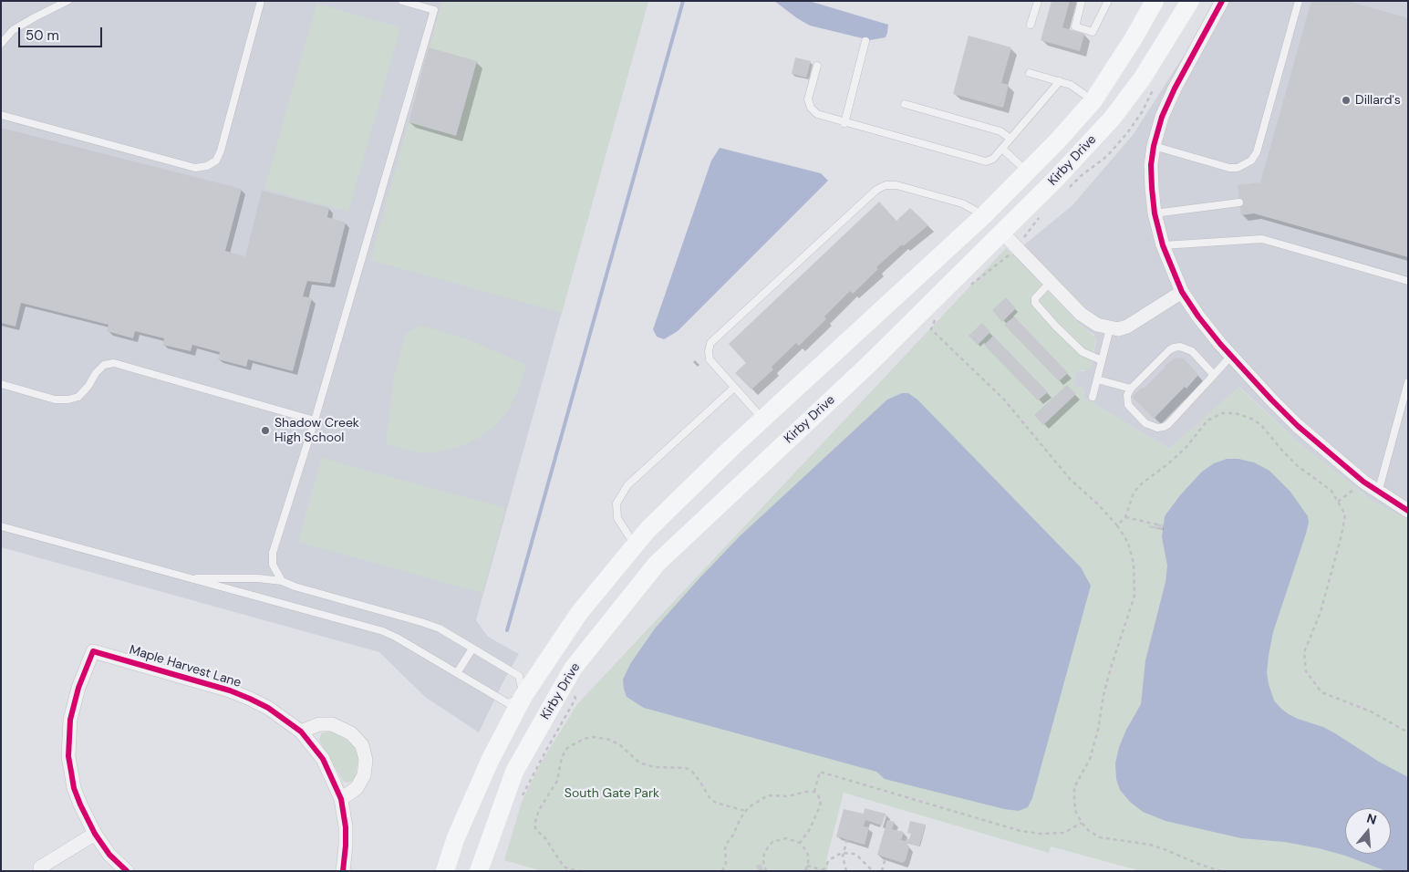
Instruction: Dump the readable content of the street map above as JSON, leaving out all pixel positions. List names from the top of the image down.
{
  "streets": {
    "main road": ["Kirby Drive"],
    "street": ["Maple Harvest Lane"]
  },
  "parks": ["South Gate Park"],
  "places": ["Dillard's", "Shadow Creek High School"],
  "scale_bar": "50 m",
  "north": "top"
}
